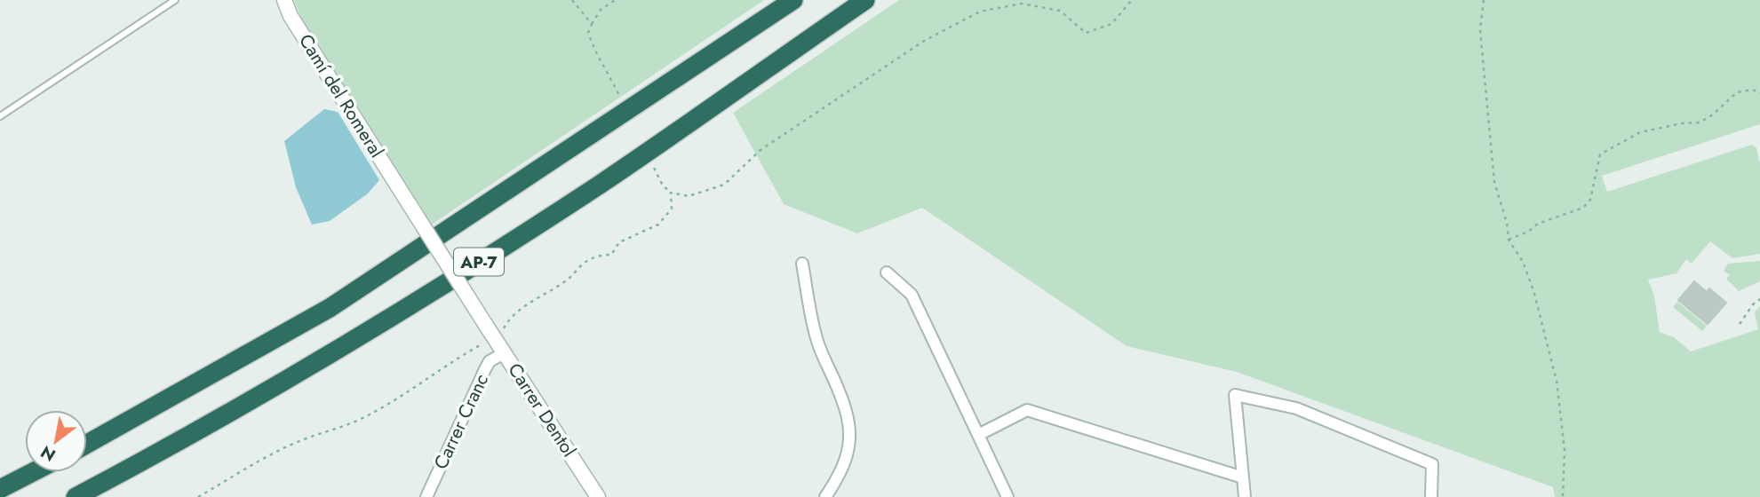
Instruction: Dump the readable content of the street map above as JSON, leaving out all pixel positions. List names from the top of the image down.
{
  "streets": {
    "highway": ["AP-7"],
    "street": ["Camí del Romeral", "Carrer Dentol", "Carrer Cranc"]
  },
  "crossings": [
    ["Camí del Romeral", "Carrer Dentol"],
    ["Carrer Dentol", "Carrer Cranc"]
  ],
  "north": "bottom left"
}
